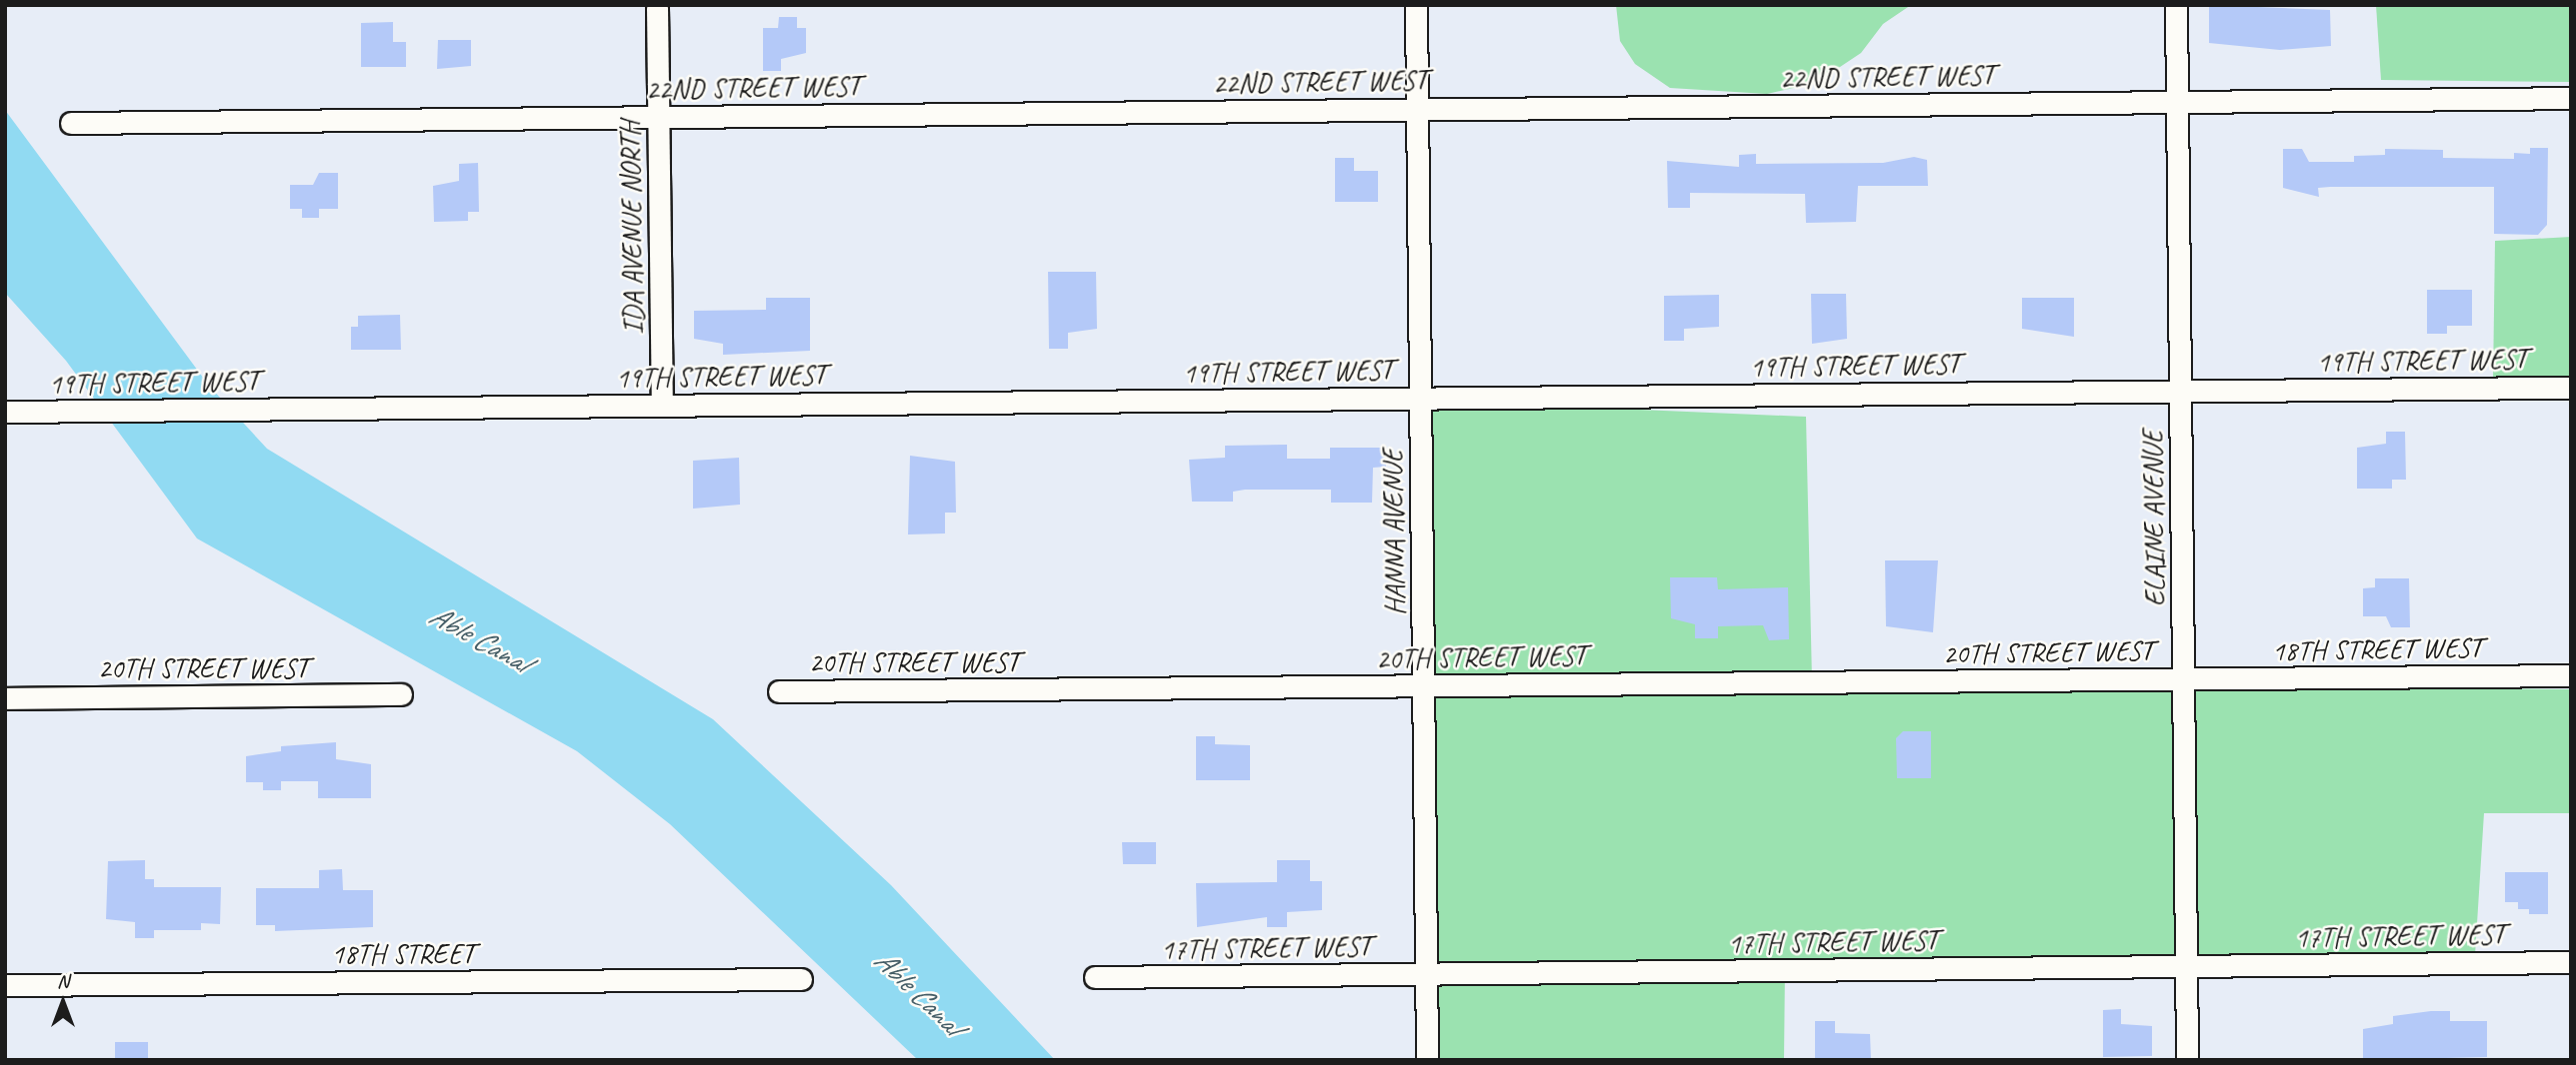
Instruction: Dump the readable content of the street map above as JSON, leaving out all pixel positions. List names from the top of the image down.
{
  "streets": {
    "street": [
      "22ND STREET WEST",
      "IDA AVENUE NORTH",
      "19TH STREET WEST",
      "ELAINE AVENUE",
      "HANNA AVENUE",
      "18TH STREET WEST",
      "20TH STREET WEST",
      "17TH STREET WEST",
      "18TH STREET"
    ]
  },
  "crossings": [
    ["22ND STREET WEST", "IDA AVENUE NORTH"],
    ["22ND STREET WEST", "ELAINE AVENUE"],
    ["22ND STREET WEST", "HANNA AVENUE"],
    ["IDA AVENUE NORTH", "19TH STREET WEST"],
    ["19TH STREET WEST", "ELAINE AVENUE"],
    ["19TH STREET WEST", "HANNA AVENUE"],
    ["ELAINE AVENUE", "18TH STREET WEST"],
    ["ELAINE AVENUE", "20TH STREET WEST"],
    ["ELAINE AVENUE", "17TH STREET WEST"],
    ["HANNA AVENUE", "20TH STREET WEST"],
    ["HANNA AVENUE", "17TH STREET WEST"],
    ["18TH STREET WEST", "20TH STREET WEST"]
  ],
  "water": ["Able Canal"],
  "north": "top"
}
